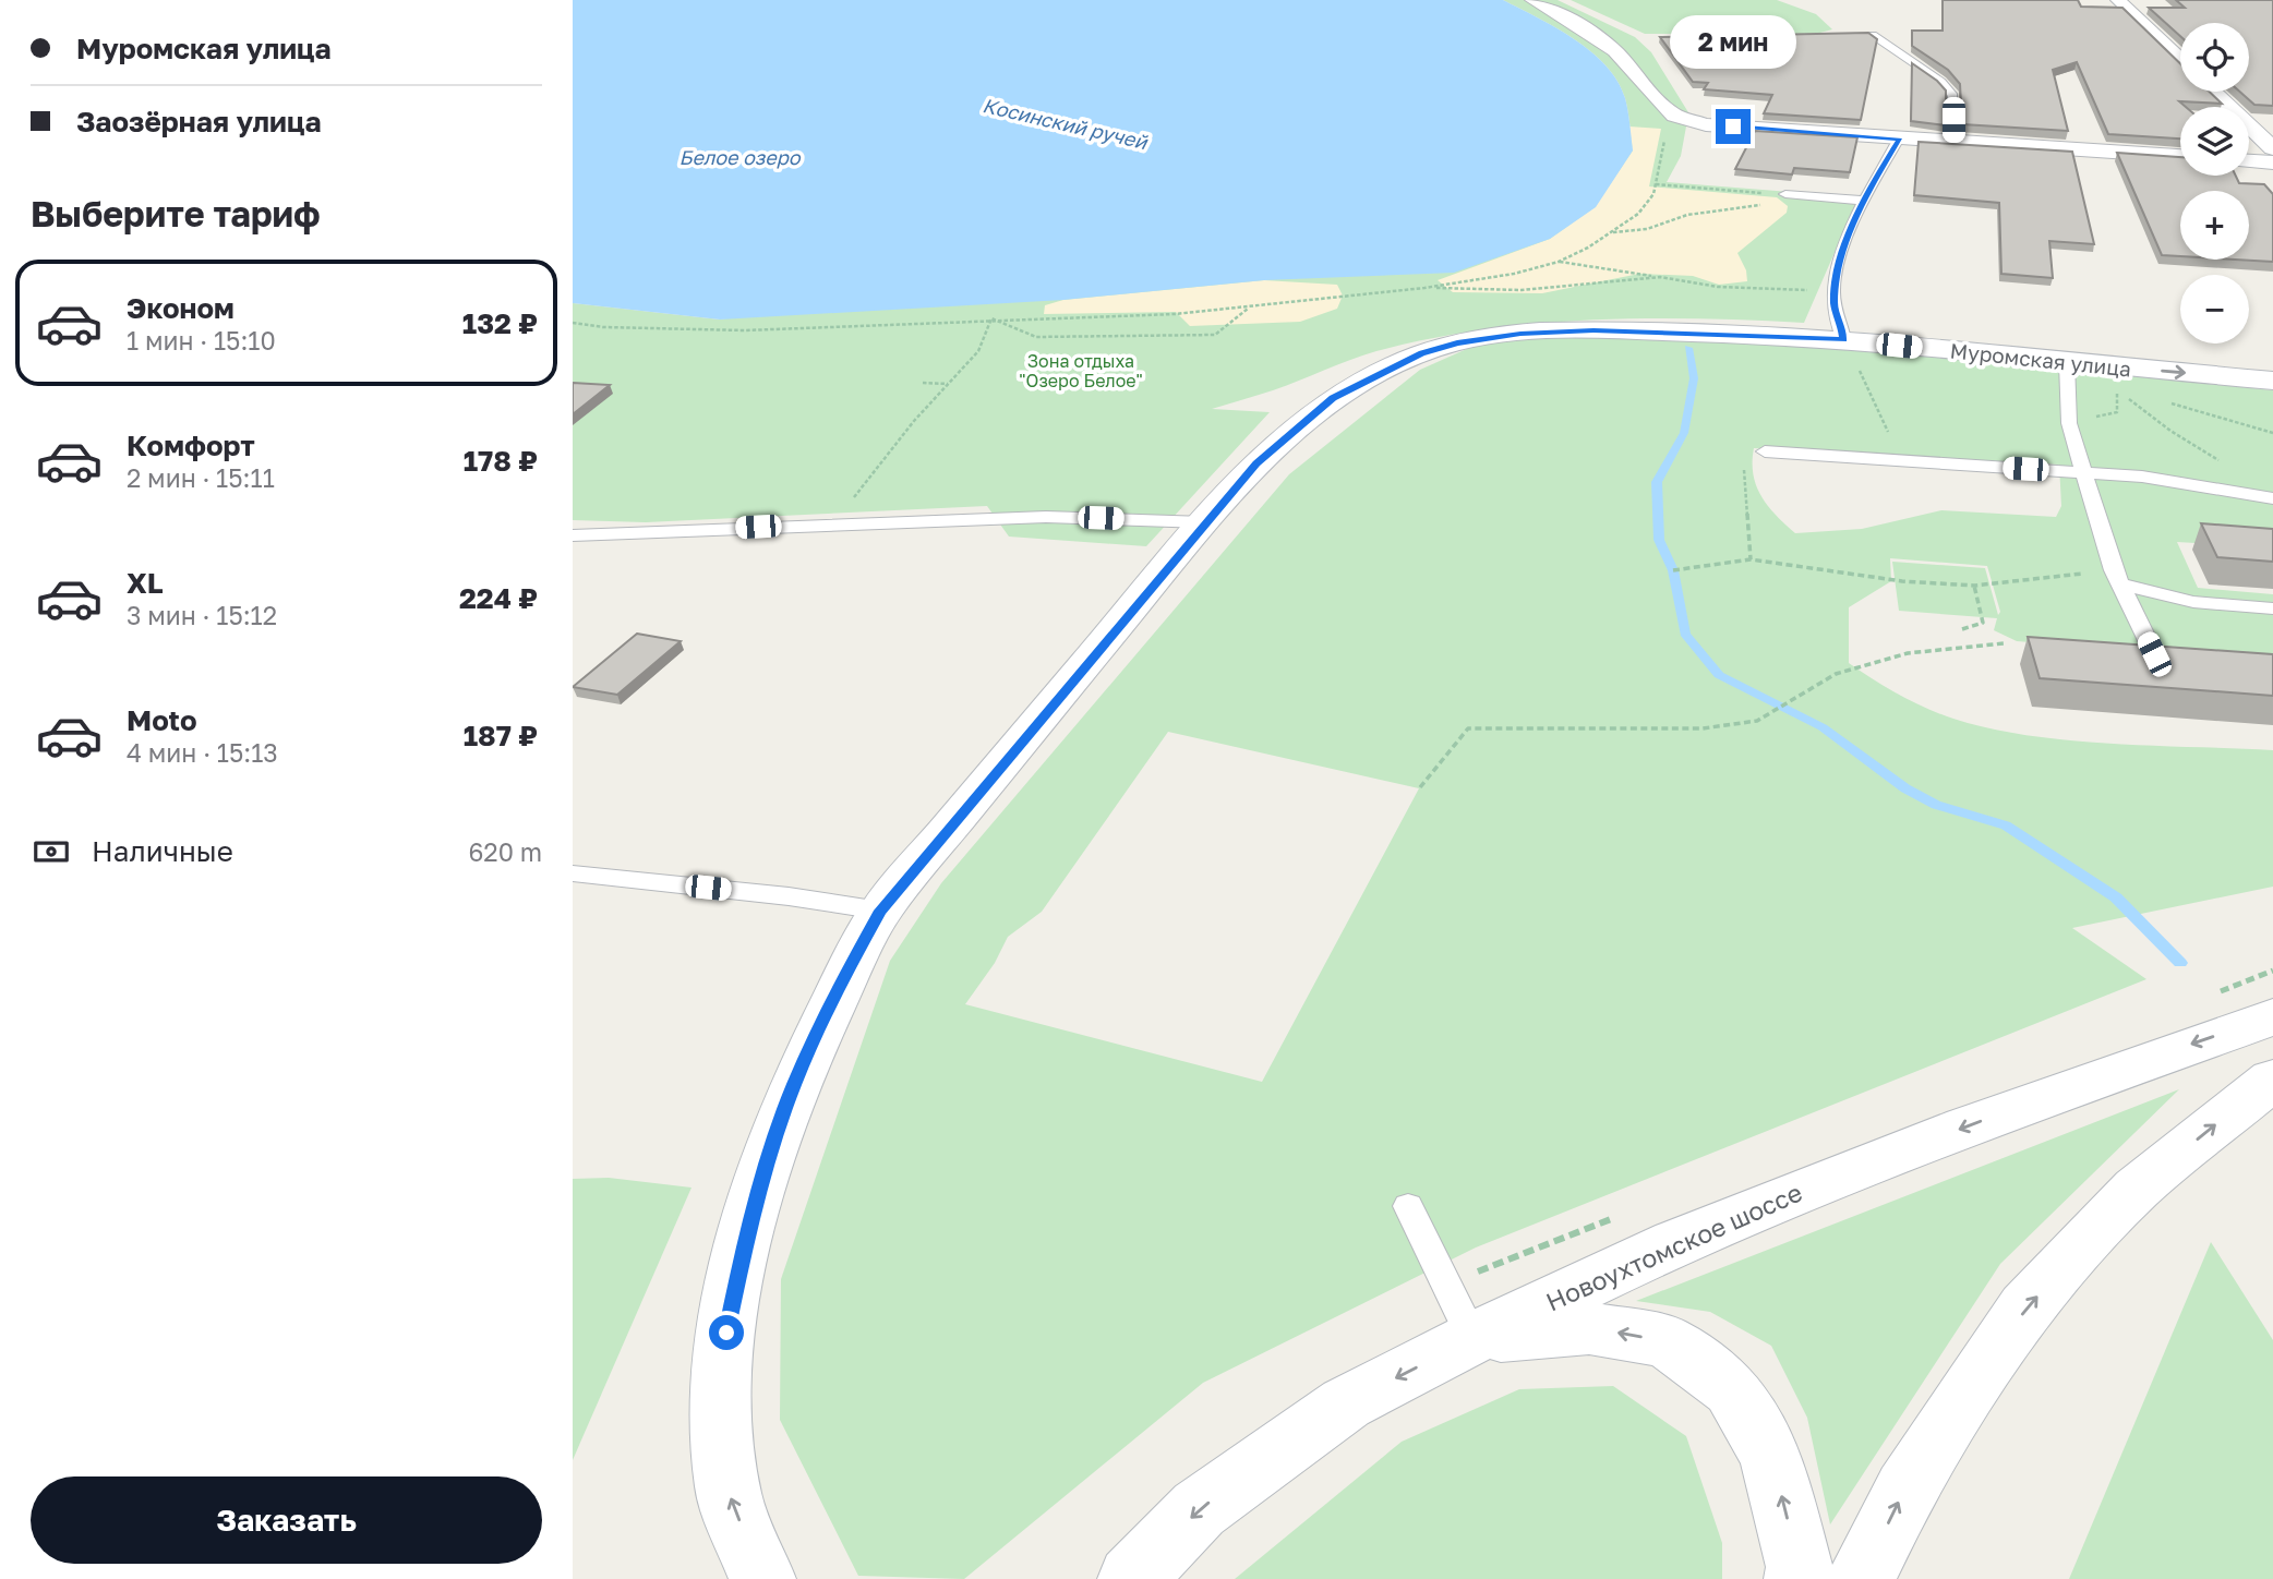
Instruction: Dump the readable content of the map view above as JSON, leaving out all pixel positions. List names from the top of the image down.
{
  "streets": {
    "street": ["Муромская улица", "Новоухтомское шоссе"]
  },
  "water": ["Косинский ручей", "Белое озеро"],
  "parks": ["Зона отдыха \"Озеро Белое\""],
  "page": {
    "banner": ["Муромская улица", "Заозёрная улица"],
    "bubble": "2 мин",
    "map_buttons": ["+", "−"],
    "heading": "Выберите тариф",
    "list": [
      {
        "name": "Эконом",
        "note": "1 мин · 15:10",
        "value": "132 ₽"
      },
      {
        "name": "Комфорт",
        "note": "2 мин · 15:11",
        "value": "178 ₽"
      },
      {
        "name": "XL",
        "note": "3 мин · 15:12",
        "value": "224 ₽"
      },
      {
        "name": "Moto",
        "note": "4 мин · 15:13",
        "value": "187 ₽"
      }
    ],
    "pay": ["Наличные", "620 m"],
    "buttons": "Заказать"
  }
}
